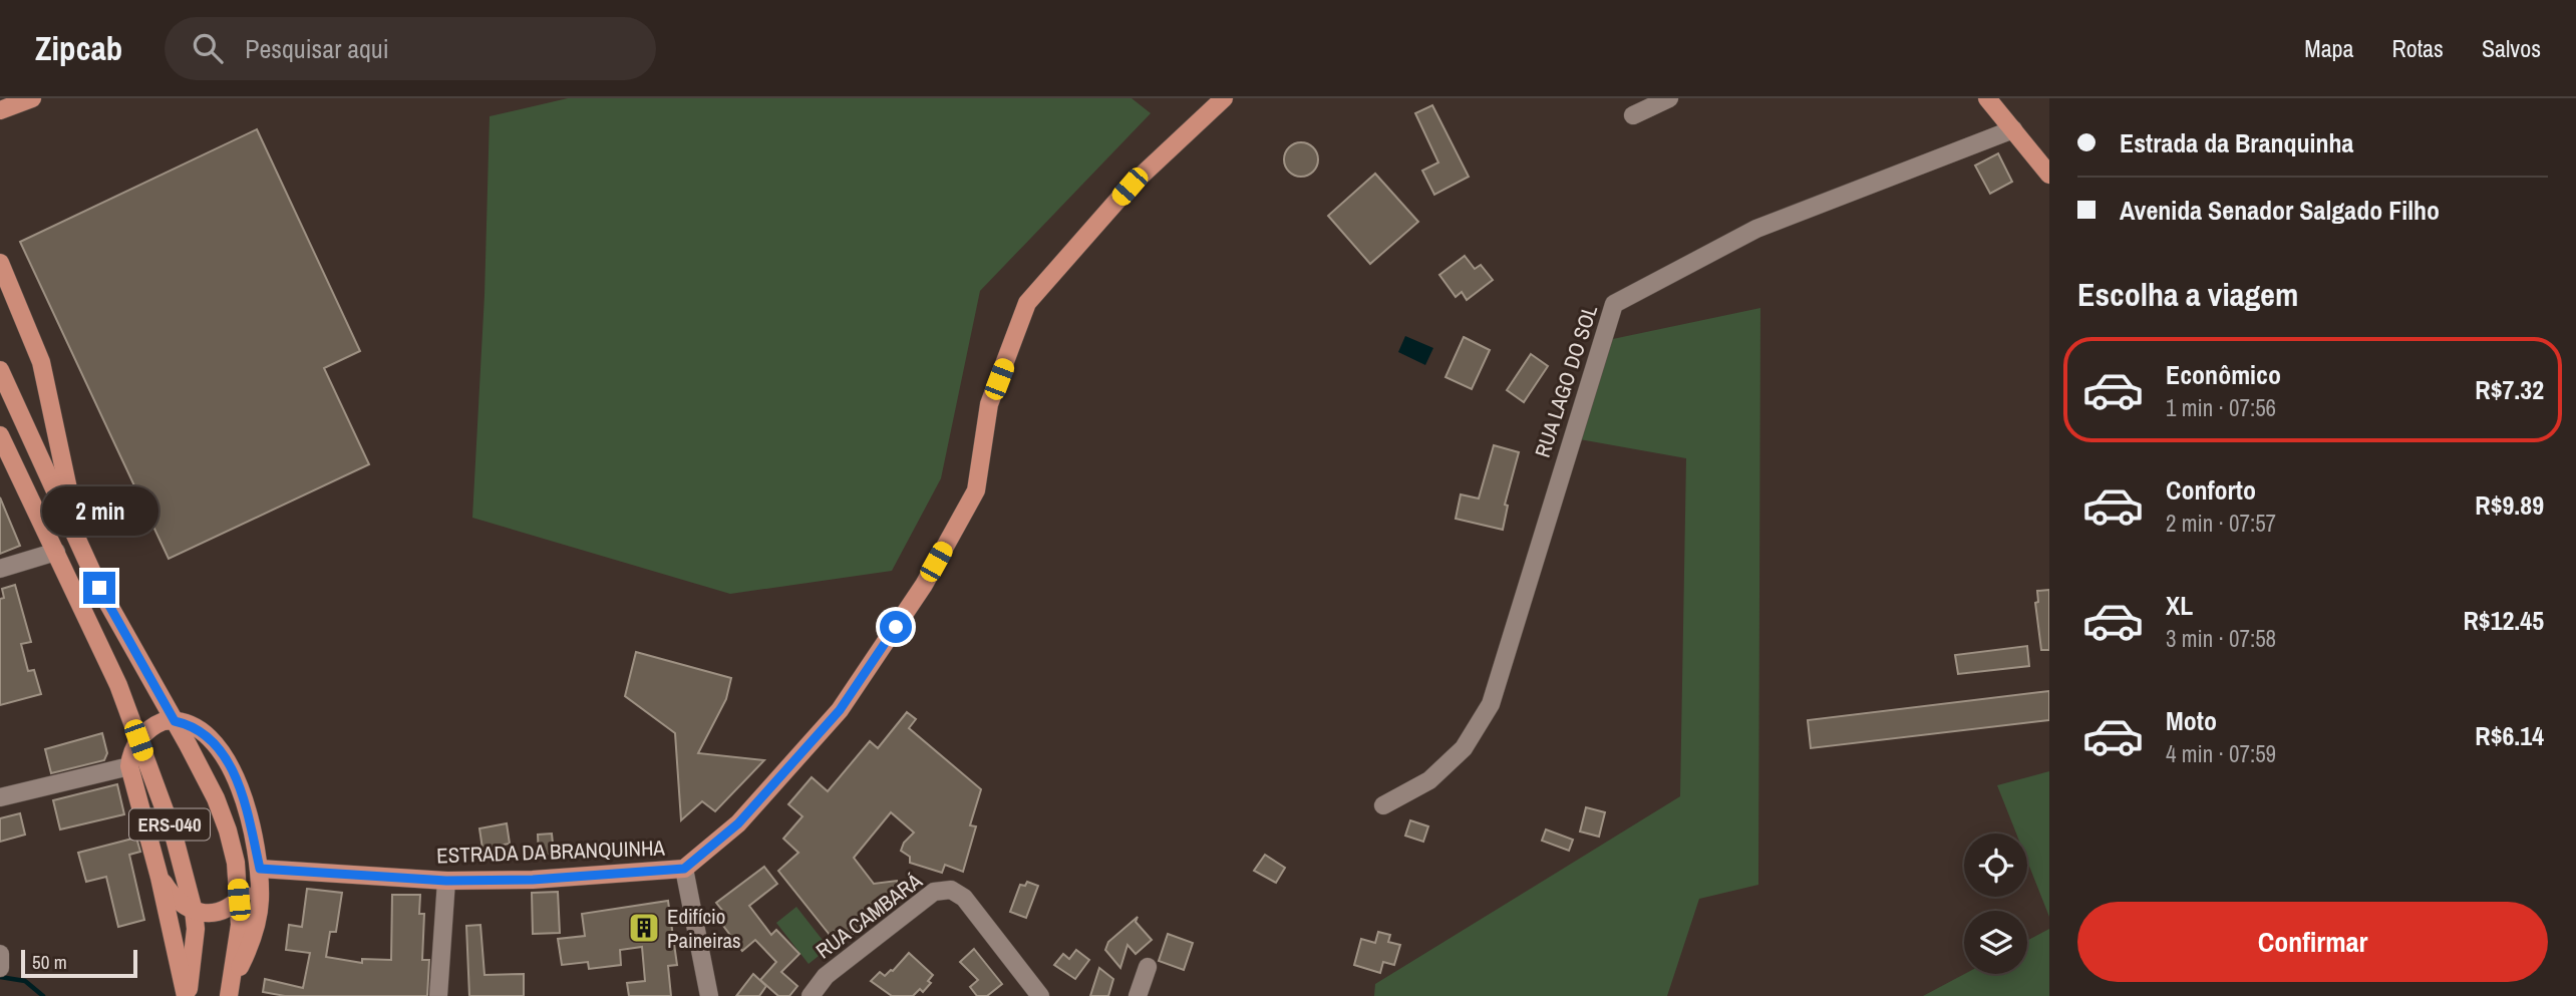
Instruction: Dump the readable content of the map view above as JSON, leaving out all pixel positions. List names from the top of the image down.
{
  "streets": {
    "main road": ["ERS-040", "ESTRADA DA BRANQUINHA"],
    "street": ["RUA LAGO DO SOL", "RUA CAMBARÁ"]
  },
  "places": {
    "building": ["Edifício Paineiras"]
  },
  "scale_bar": "50 m",
  "page": {
    "header": "Zipcab",
    "search": "Pesquisar aqui",
    "nav": ["Mapa", "Rotas", "Salvos"],
    "banner": ["Estrada da Branquinha", "Avenida Senador Salgado Filho"],
    "heading": "Escolha a viagem",
    "list": [
      {
        "name": "Econômico",
        "note": "1 min · 07:56",
        "value": "R$7.32"
      },
      {
        "name": "Conforto",
        "note": "2 min · 07:57",
        "value": "R$9.89"
      },
      {
        "name": "XL",
        "note": "3 min · 07:58",
        "value": "R$12.45"
      },
      {
        "name": "Moto",
        "note": "4 min · 07:59",
        "value": "R$6.14"
      }
    ],
    "bubble": "2 min",
    "buttons": "Confirmar",
    "scale": "50 m"
  }
}
